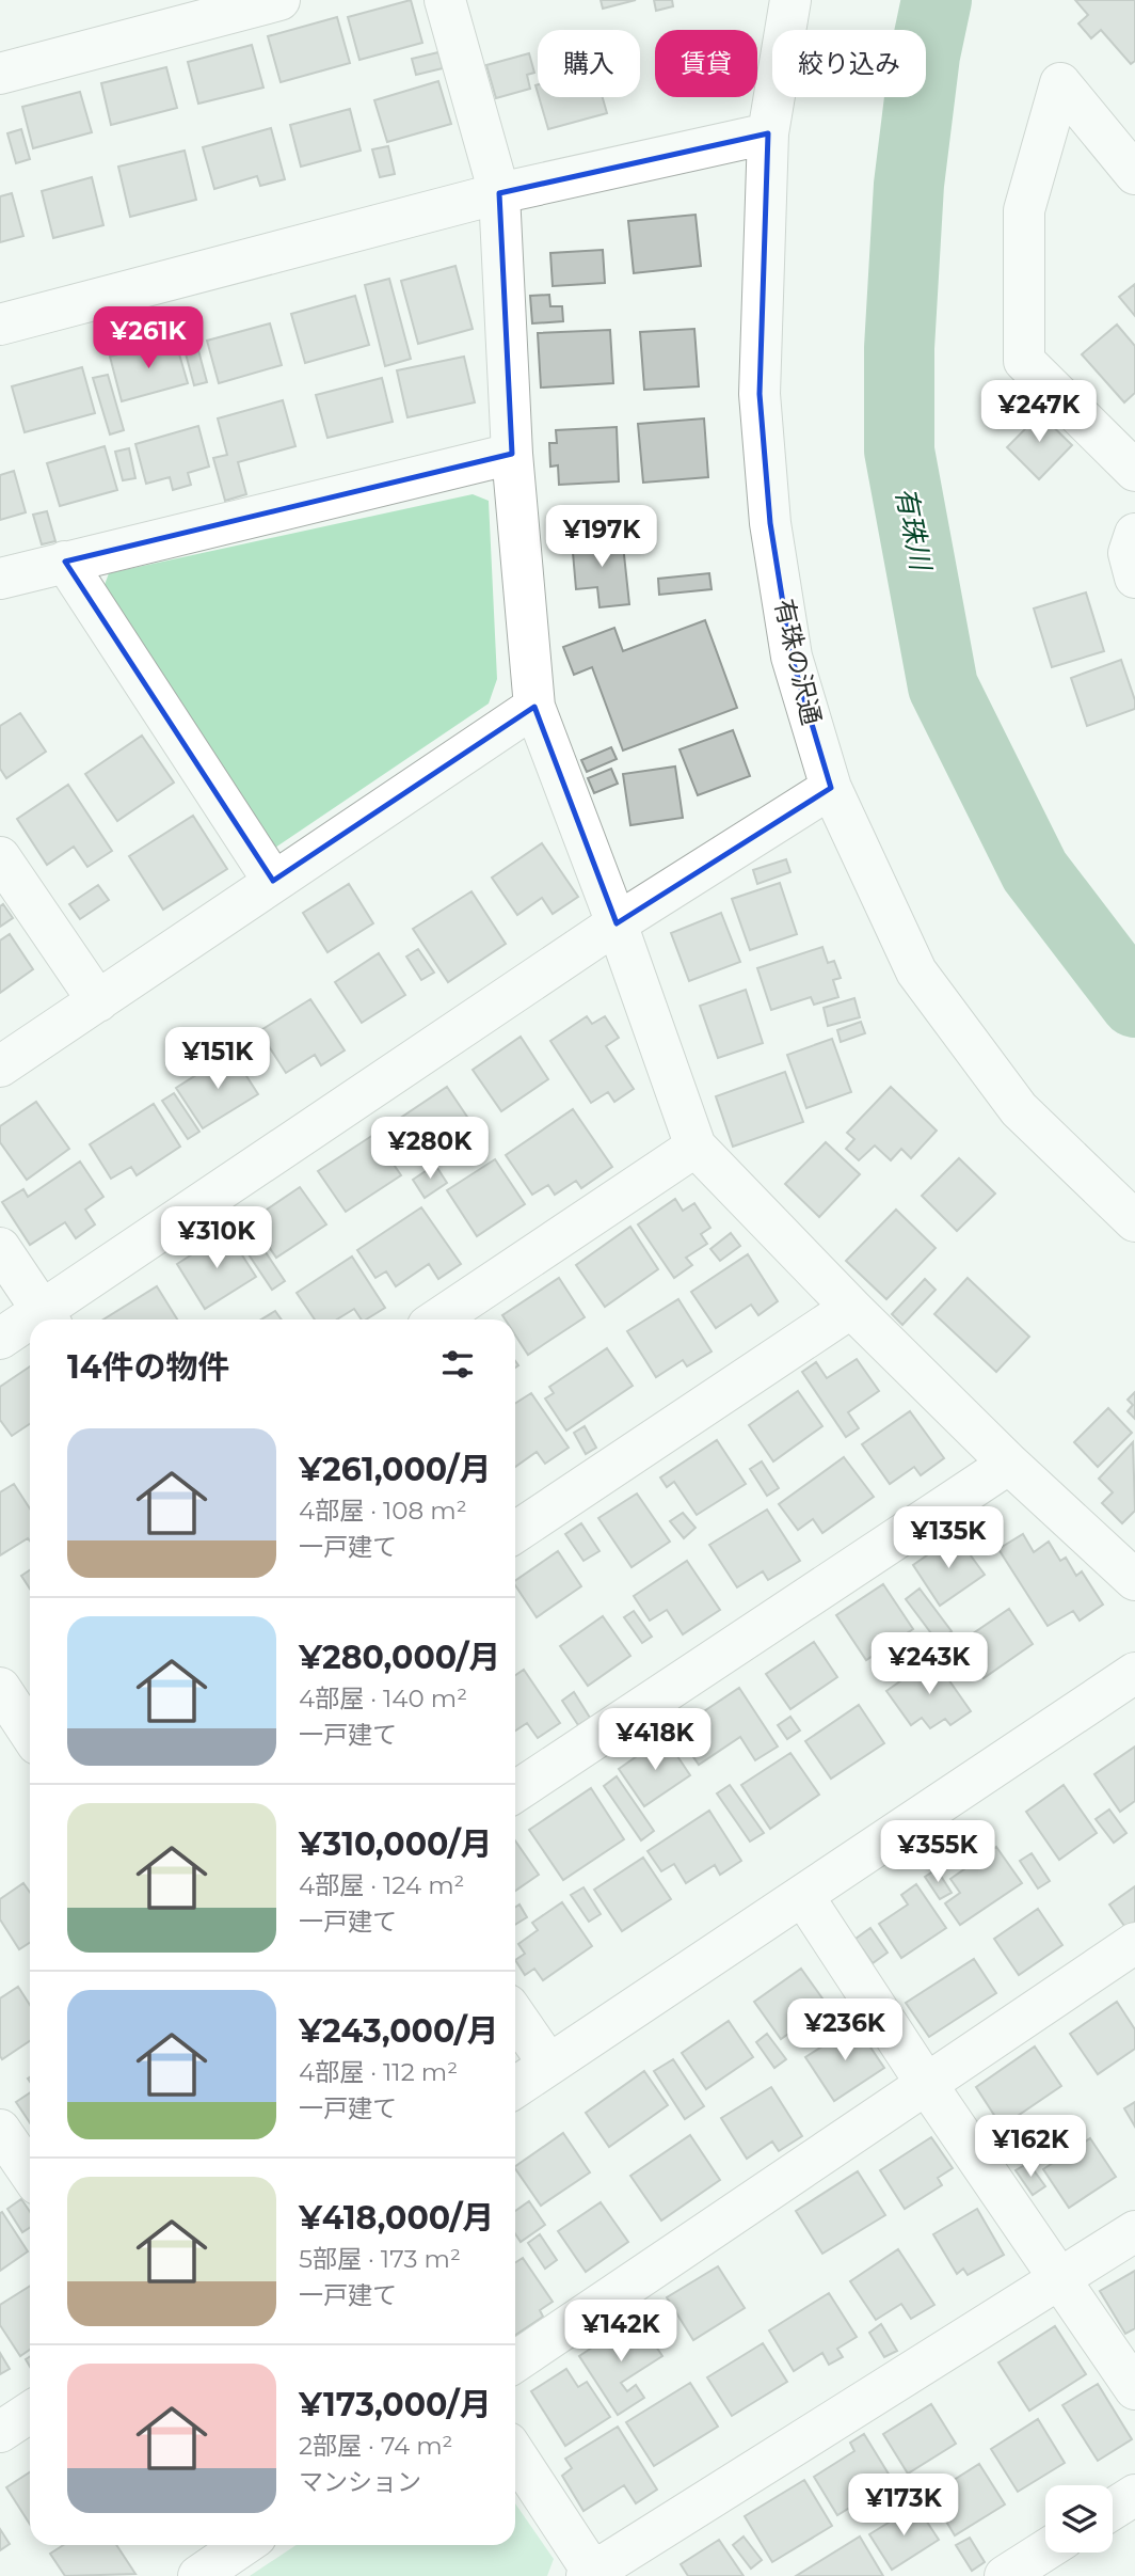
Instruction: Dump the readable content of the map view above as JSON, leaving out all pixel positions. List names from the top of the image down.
{
  "streets": {
    "street": ["有珠の沢通"]
  },
  "water": ["有珠川"],
  "page": {
    "chip": ["購入", "賃貸", "絞り込み"],
    "price": [
      "¥261K",
      "¥247K",
      "¥197K",
      "¥151K",
      "¥280K",
      "¥310K",
      "¥135K",
      "¥243K",
      "¥418K",
      "¥355K",
      "¥236K",
      "¥162K",
      "¥142K",
      "¥173K"
    ],
    "heading": "14件の物件",
    "list": [
      {
        "name": "¥261,000/月",
        "note": "4部屋 · 108 m² · 一戸建て"
      },
      {
        "name": "¥280,000/月",
        "note": "4部屋 · 140 m² · 一戸建て"
      },
      {
        "name": "¥310,000/月",
        "note": "4部屋 · 124 m² · 一戸建て"
      },
      {
        "name": "¥243,000/月",
        "note": "4部屋 · 112 m² · 一戸建て"
      },
      {
        "name": "¥418,000/月",
        "note": "5部屋 · 173 m² · 一戸建て"
      },
      {
        "name": "¥173,000/月",
        "note": "2部屋 · 74 m² · マンション"
      }
    ]
  }
}
